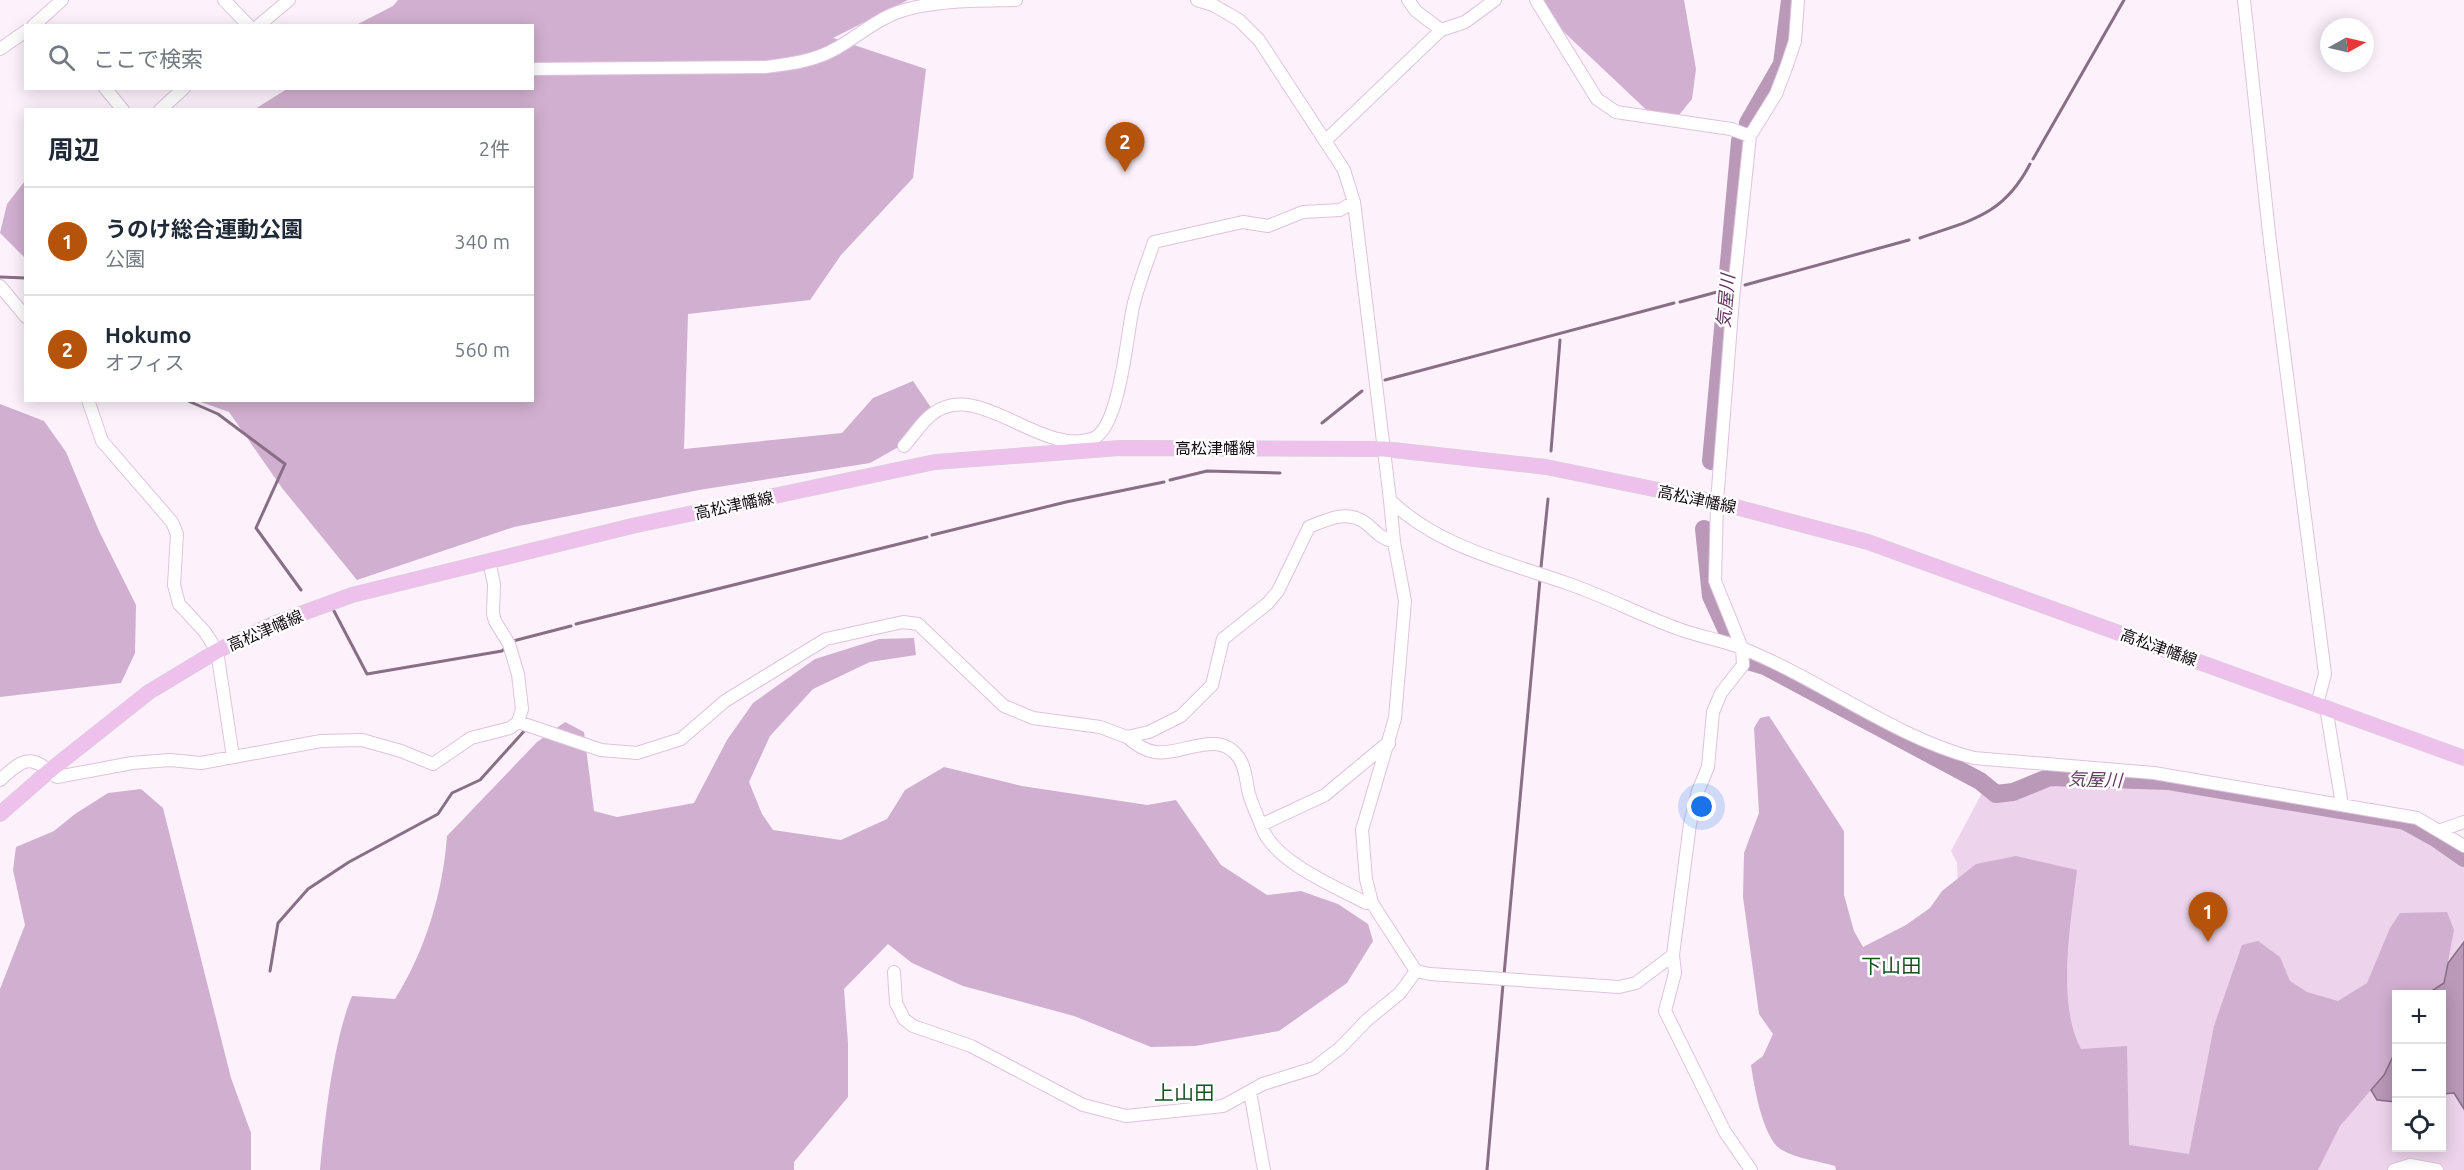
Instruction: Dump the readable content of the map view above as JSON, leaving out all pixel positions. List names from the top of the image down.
{
  "streets": {
    "main road": ["高松津幡線"]
  },
  "districts": ["下山田", "上山田"],
  "water": ["気屋川"],
  "north": "right",
  "page": {
    "search": "ここで検索",
    "heading": ["周辺", "2件"],
    "pins": ["2", "1"],
    "list": [
      {
        "mark": "1",
        "name": "うのけ総合運動公園",
        "note": "公園",
        "value": "340 m"
      },
      {
        "mark": "2",
        "name": "Hokumo",
        "note": "オフィス",
        "value": "560 m"
      }
    ],
    "map_buttons": ["+", "−"]
  }
}
